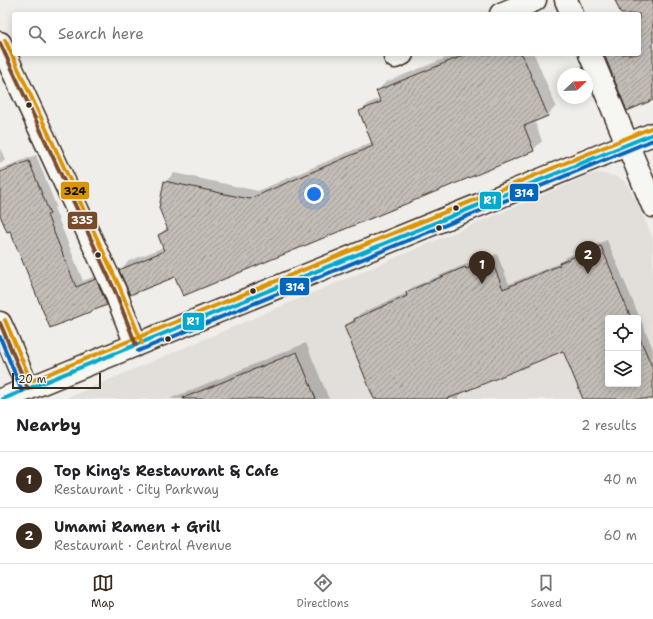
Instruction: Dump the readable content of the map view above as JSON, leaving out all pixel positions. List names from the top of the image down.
{
  "lines": [
    "transit line 324",
    "transit line 335",
    "transit line R1",
    "transit line 314"
  ],
  "scale_bar": "20 m",
  "north": "top right",
  "page": {
    "search": "Search here",
    "pins": ["2", "1"],
    "scale": "20 m",
    "heading": ["Nearby", "2 results"],
    "list": [
      {
        "mark": "1",
        "name": "Top King's Restaurant & Cafe",
        "note": "Restaurant · City Parkway",
        "value": "40 m"
      },
      {
        "mark": "2",
        "name": "Umami Ramen + Grill",
        "note": "Restaurant · Central Avenue",
        "value": "60 m"
      }
    ],
    "nav": ["Map", "Directions", "Saved"]
  }
}
